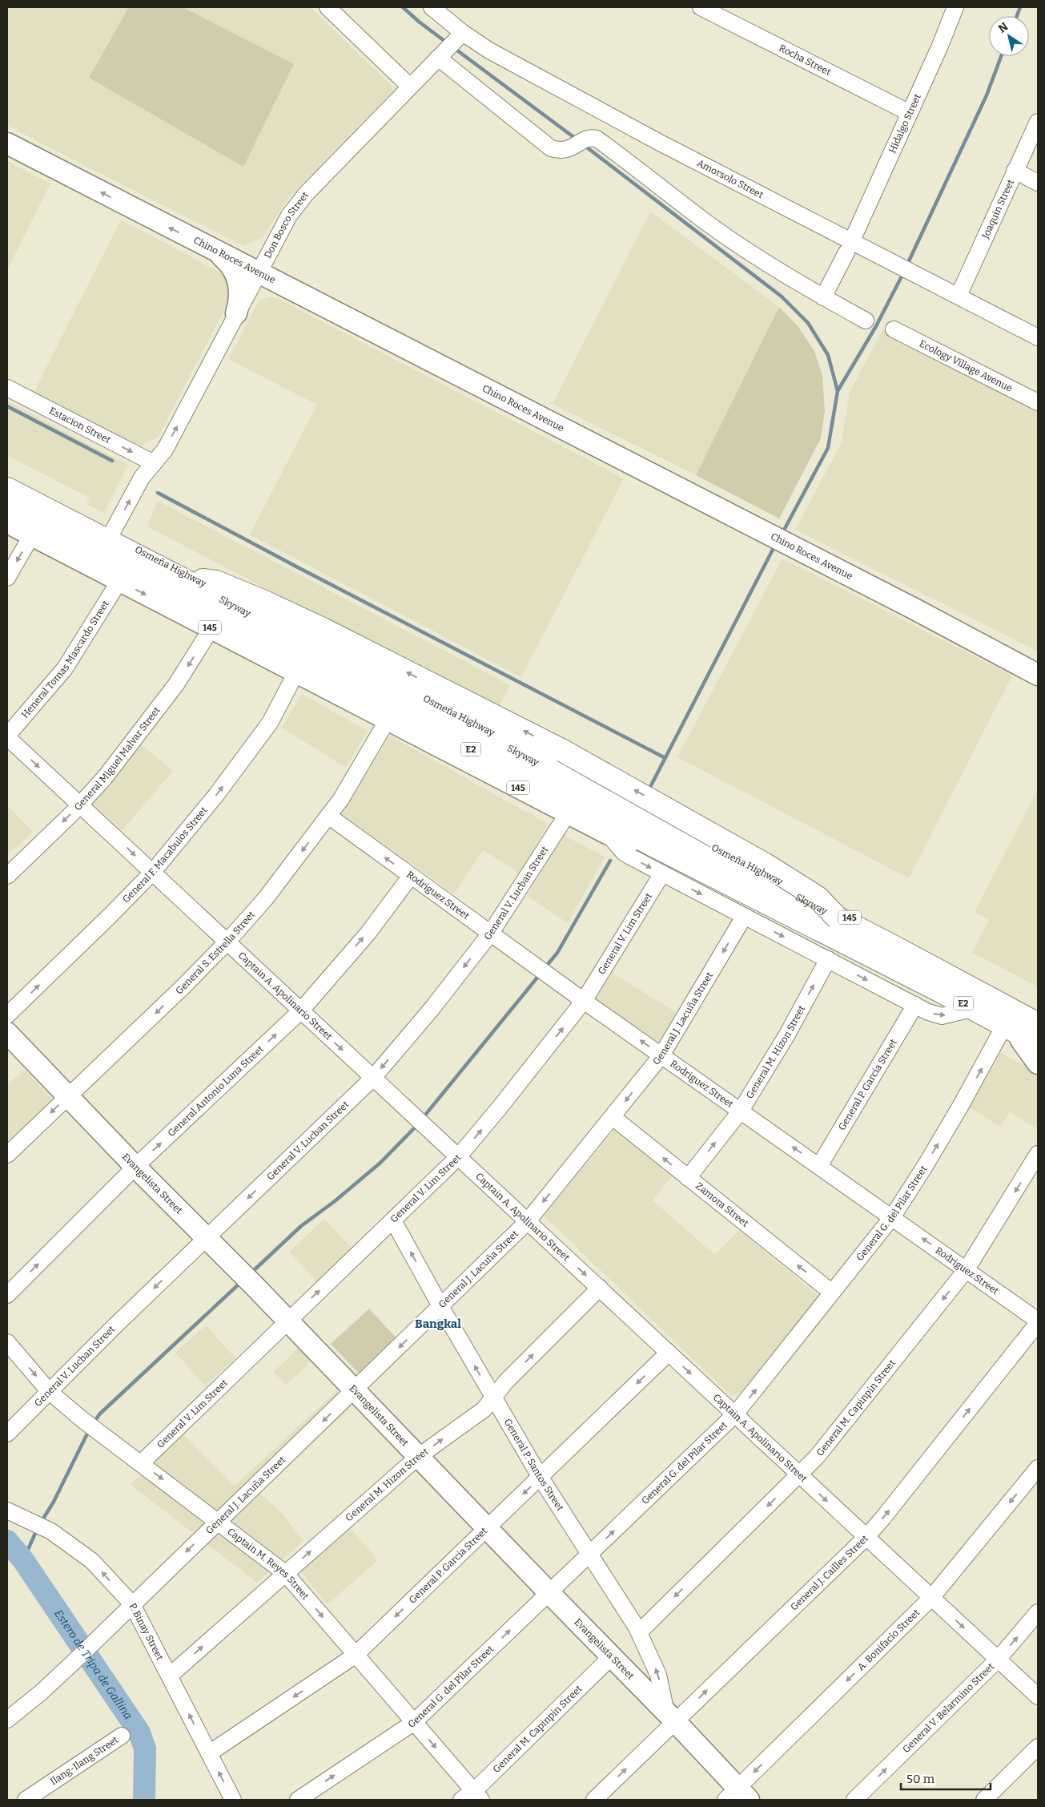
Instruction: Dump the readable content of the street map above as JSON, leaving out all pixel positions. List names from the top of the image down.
{
  "streets": {
    "highway": ["Skyway", "E2"],
    "main road": [
      "Chino Roces Avenue",
      "Osmeña Highway",
      "145",
      "Evangelista Street"
    ],
    "street": [
      "Rocha Street",
      "Hidalgo Street",
      "Amorsolo Street",
      "Joaquin Street",
      "Don Bosco Street",
      "Ecology Village Avenue",
      "Estacion Street",
      "Heneral Tomas Mascardo Street",
      "General Miguel Malvar Street",
      "General F. Macabulos Street",
      "General V. Lucban Street",
      "Rodriguez Street",
      "General V. Lim Street",
      "General S. Estrella Street",
      "Captain A. Apolinario Street",
      "General J. Lacuña Street",
      "General M. Hizon Street",
      "General P. Garcia Street",
      "General Antonio Luna Street",
      "Zamora Street",
      "General G. del Pilar Street",
      "General M. Capinpin Street",
      "General P. Santos Street",
      "Captain M. Reyes Street",
      "General J. Cailles Street",
      "P. Binay Street",
      "A. Bonifacio Street",
      "General V. Belarmino Street",
      "Ilang-Ilang Street"
    ]
  },
  "crossings": [
    ["Rocha Street", "Hidalgo Street"],
    ["Hidalgo Street", "Amorsolo Street"],
    ["Amorsolo Street", "Joaquin Street"],
    ["Amorsolo Street", "Don Bosco Street"],
    ["Don Bosco Street", "Chino Roces Avenue"],
    ["Don Bosco Street", "Estacion Street"],
    ["Don Bosco Street", "Osmeña Highway"],
    ["Osmeña Highway", "Skyway"],
    ["Skyway", "145"],
    ["145", "Heneral Tomas Mascardo Street"],
    ["145", "General Miguel Malvar Street"],
    ["145", "General F. Macabulos Street"],
    ["145", "General V. Lucban Street"],
    ["145", "General S. Estrella Street"],
    ["145", "General G. del Pilar Street"],
    ["Heneral Tomas Mascardo Street", "Captain A. Apolinario Street"],
    ["General Miguel Malvar Street", "Captain A. Apolinario Street"],
    ["General F. Macabulos Street", "Captain A. Apolinario Street"],
    ["General V. Lucban Street", "Rodriguez Street"],
    ["General V. Lucban Street", "Captain A. Apolinario Street"],
    ["General V. Lucban Street", "Evangelista Street"],
    ["General V. Lucban Street", "Captain M. Reyes Street"],
    ["Rodriguez Street", "General V. Lim Street"],
    ["Rodriguez Street", "General S. Estrella Street"],
    ["Rodriguez Street", "General J. Lacuña Street"],
    ["Rodriguez Street", "General M. Hizon Street"],
    ["Rodriguez Street", "General P. Garcia Street"],
    ["Rodriguez Street", "General Antonio Luna Street"],
    ["Rodriguez Street", "General G. del Pilar Street"],
    ["Rodriguez Street", "General M. Capinpin Street"],
    ["Rodriguez Street", "General J. Cailles Street"],
    ["General V. Lim Street", "Captain A. Apolinario Street"],
    ["General V. Lim Street", "Evangelista Street"],
    ["General V. Lim Street", "General P. Santos Street"],
    ["General V. Lim Street", "Captain M. Reyes Street"],
    ["General S. Estrella Street", "Captain A. Apolinario Street"],
    ["General S. Estrella Street", "Evangelista Street"],
    ["Captain A. Apolinario Street", "General J. Lacuña Street"],
    ["Captain A. Apolinario Street", "General M. Hizon Street"],
    ["Captain A. Apolinario Street", "General P. Garcia Street"],
    ["Captain A. Apolinario Street", "General Antonio Luna Street"],
    ["Captain A. Apolinario Street", "General G. del Pilar Street"],
    ["Captain A. Apolinario Street", "General M. Capinpin Street"],
    ["Captain A. Apolinario Street", "General J. Cailles Street"],
    ["Captain A. Apolinario Street", "A. Bonifacio Street"],
    ["Captain A. Apolinario Street", "General V. Belarmino Street"],
    ["General J. Lacuña Street", "Evangelista Street"],
    ["General J. Lacuña Street", "Zamora Street"],
    ["General J. Lacuña Street", "General P. Santos Street"],
    ["General J. Lacuña Street", "Captain M. Reyes Street"],
    ["General J. Lacuña Street", "P. Binay Street"],
    ["General M. Hizon Street", "Evangelista Street"],
    ["General M. Hizon Street", "Zamora Street"],
    ["General M. Hizon Street", "General P. Santos Street"],
    ["General M. Hizon Street", "Captain M. Reyes Street"],
    ["General M. Hizon Street", "P. Binay Street"],
    ["General P. Garcia Street", "Evangelista Street"],
    ["General P. Garcia Street", "General P. Santos Street"],
    ["General P. Garcia Street", "Captain M. Reyes Street"],
    ["General P. Garcia Street", "P. Binay Street"],
    ["General Antonio Luna Street", "Evangelista Street"],
    ["Evangelista Street", "General G. del Pilar Street"],
    ["Evangelista Street", "General M. Capinpin Street"],
    ["Evangelista Street", "General P. Santos Street"],
    ["Evangelista Street", "General J. Cailles Street"],
    ["Evangelista Street", "A. Bonifacio Street"],
    ["Zamora Street", "General G. del Pilar Street"],
    ["General G. del Pilar Street", "General P. Santos Street"],
    ["General G. del Pilar Street", "Captain M. Reyes Street"],
    ["General M. Capinpin Street", "General P. Santos Street"],
    ["General M. Capinpin Street", "Captain M. Reyes Street"],
    ["General P. Santos Street", "General J. Cailles Street"]
  ],
  "one_way": [
    "Don Bosco Street",
    "Estacion Street",
    "General Miguel Malvar Street",
    "General F. Macabulos Street",
    "General V. Lucban Street",
    "Rodriguez Street",
    "General V. Lim Street",
    "General S. Estrella Street",
    "Captain A. Apolinario Street",
    "General J. Lacuña Street",
    "General M. Hizon Street",
    "General P. Garcia Street",
    "General Antonio Luna Street",
    "Zamora Street",
    "General G. del Pilar Street",
    "General M. Capinpin Street",
    "General P. Santos Street",
    "Captain M. Reyes Street",
    "General J. Cailles Street",
    "P. Binay Street",
    "A. Bonifacio Street",
    "General V. Belarmino Street"
  ],
  "districts": ["Bangkal"],
  "water": ["Estero de Tripa de Gallina"],
  "scale_bar": "50 m",
  "north": "top left"
}
